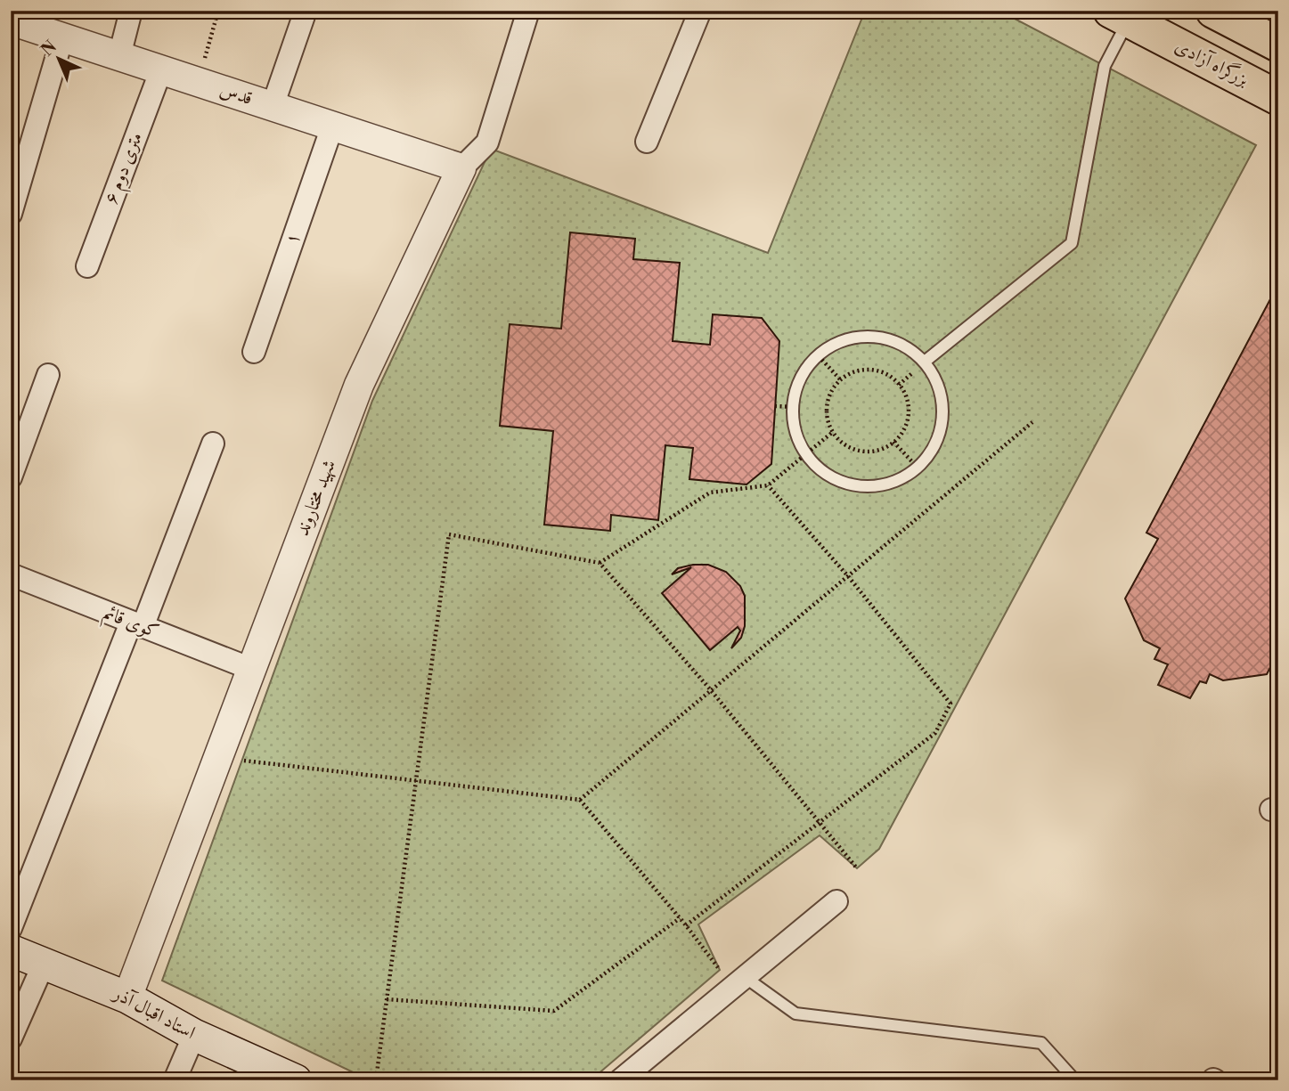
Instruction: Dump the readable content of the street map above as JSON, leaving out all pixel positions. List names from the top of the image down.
{
  "streets": {
    "highway": ["بزرگراه آزادی"],
    "main road": ["استاد اقبال آذر"],
    "street": [
      "قدس",
      "۶ متری دوم",
      "۱",
      "شهید مختاروند",
      "کوی قائم"
    ]
  },
  "crossings": [
    ["قدس", "۶ متری دوم"],
    ["قدس", "۱"],
    ["قدس", "شهید مختاروند"],
    ["شهید مختاروند", "کوی قائم"],
    ["شهید مختاروند", "استاد اقبال آذر"]
  ],
  "north": "top left"
}
